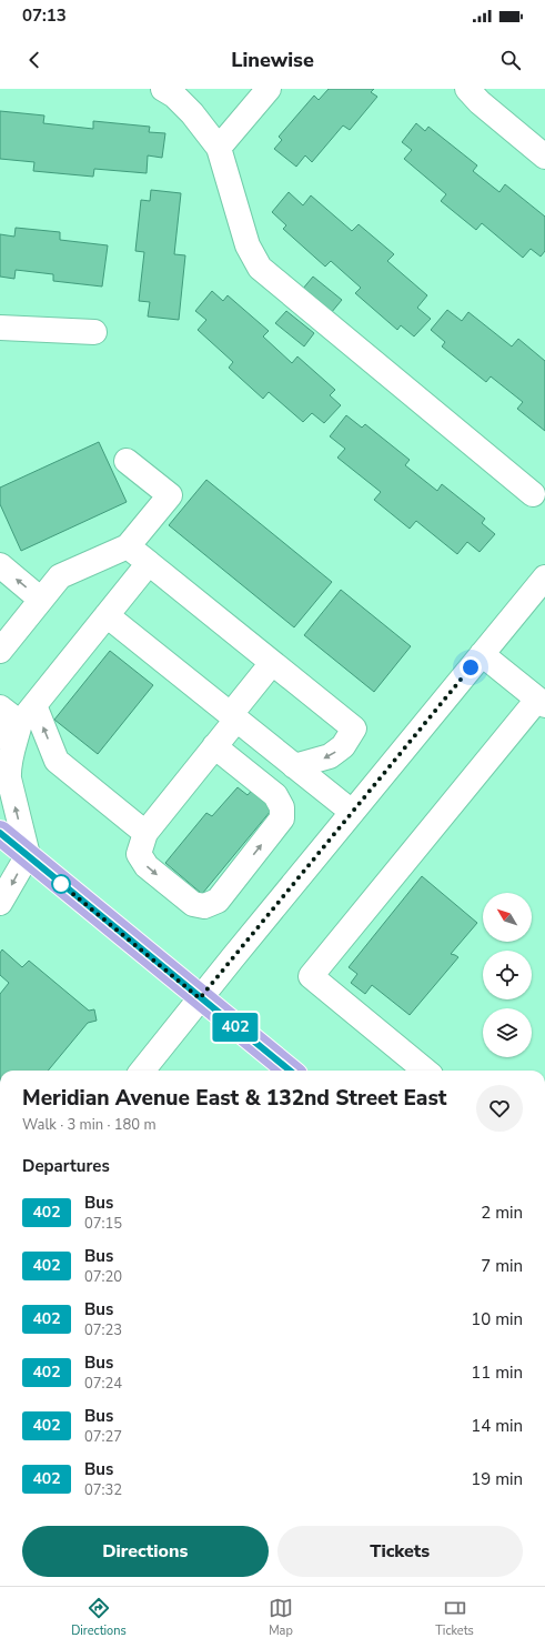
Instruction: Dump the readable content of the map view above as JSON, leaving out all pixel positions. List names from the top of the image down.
{
  "lines": ["bus line 402"],
  "north": "top left",
  "page": {
    "status": "07:13",
    "header": "Linewise",
    "on_map": "402",
    "heading": [
      ["Meridian Avenue East & 132nd Street East", "Walk · 3 min · 180 m"],
      "Departures"
    ],
    "list": [
      {
        "mark": "402",
        "name": "Bus",
        "note": "07:15",
        "value": "2 min"
      },
      {
        "mark": "402",
        "name": "Bus",
        "note": "07:20",
        "value": "7 min"
      },
      {
        "mark": "402",
        "name": "Bus",
        "note": "07:23",
        "value": "10 min"
      },
      {
        "mark": "402",
        "name": "Bus",
        "note": "07:24",
        "value": "11 min"
      },
      {
        "mark": "402",
        "name": "Bus",
        "note": "07:27",
        "value": "14 min"
      },
      {
        "mark": "402",
        "name": "Bus",
        "note": "07:32",
        "value": "19 min"
      }
    ],
    "buttons": ["Directions", "Tickets"],
    "tabs": ["Directions", "Map", "Tickets"]
  }
}
